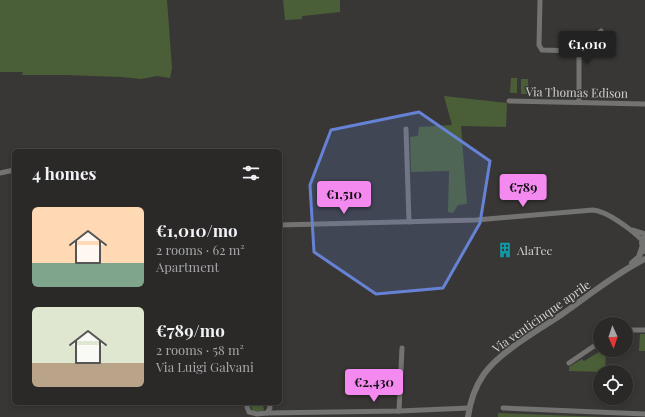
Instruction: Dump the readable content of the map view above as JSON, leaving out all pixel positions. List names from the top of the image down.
{
  "streets": {
    "street": ["Via Thomas Edison", "Via venticinque aprile"]
  },
  "places": {
    "building": ["AlaTec"]
  },
  "north": "bottom",
  "page": {
    "price": [
      "€1,010",
      "€789",
      "€1,510",
      "€2,430"
    ],
    "heading": "4 homes",
    "list": [
      {
        "name": "€1,010/mo",
        "note": "2 rooms · 62 m² · Apartment"
      },
      {
        "name": "€789/mo",
        "note": "2 rooms · 58 m² · Via Luigi Galvani"
      }
    ]
  }
}
